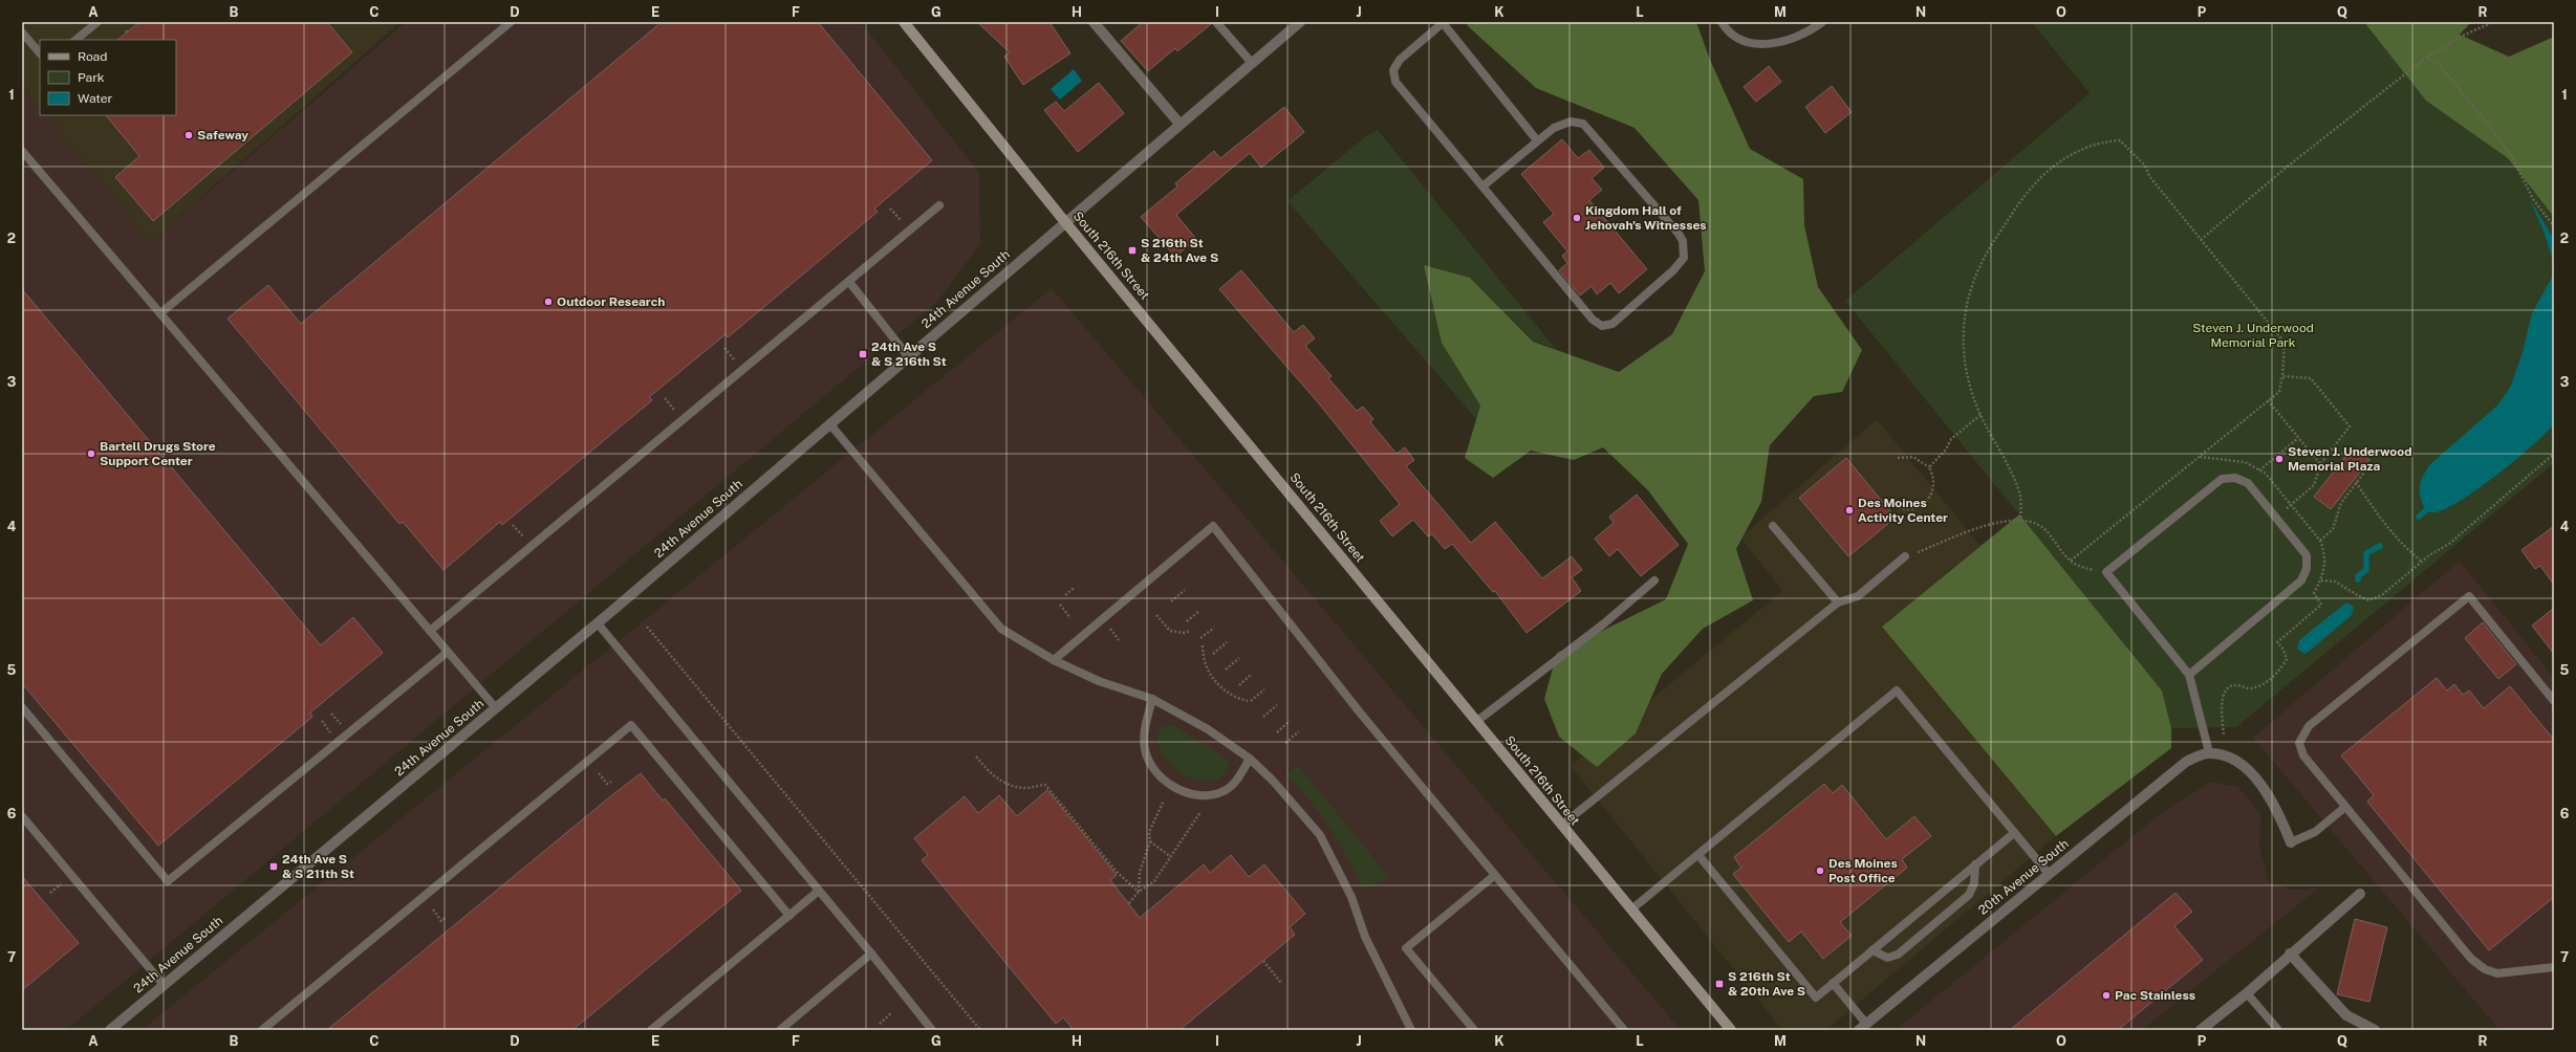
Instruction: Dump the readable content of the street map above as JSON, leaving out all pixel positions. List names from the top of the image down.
{
  "streets": {
    "main road": ["South 216th Street"],
    "street": ["24th Avenue South", "20th Avenue South"]
  },
  "crossings": [
    ["South 216th Street", "24th Avenue South"]
  ],
  "parks": ["Steven J. Underwood Memorial Park"],
  "places": {
    "other": [
      "Safeway",
      "Kingdom Hall of Jehovah's Witnesses",
      "Outdoor Research",
      "Bartell Drugs Store Support Center",
      "Steven J. Underwood Memorial Plaza",
      "Des Moines Activity Center",
      "Des Moines Post Office",
      "Pac Stainless"
    ],
    "transit": [
      "S 216th St & 24th Ave S",
      "24th Ave S & S 216th St",
      "24th Ave S & S 211th St",
      "S 216th St & 20th Ave S"
    ]
  },
  "legend": ["Road", "Park", "Water"],
  "grid": {
    "columns": [
      "A",
      "B",
      "C",
      "D",
      "E",
      "F",
      "G",
      "H",
      "I",
      "J",
      "K",
      "L",
      "M",
      "N",
      "O",
      "P",
      "Q",
      "R"
    ],
    "rows": [
      "1",
      "2",
      "3",
      "4",
      "5",
      "6",
      "7"
    ]
  }
}
